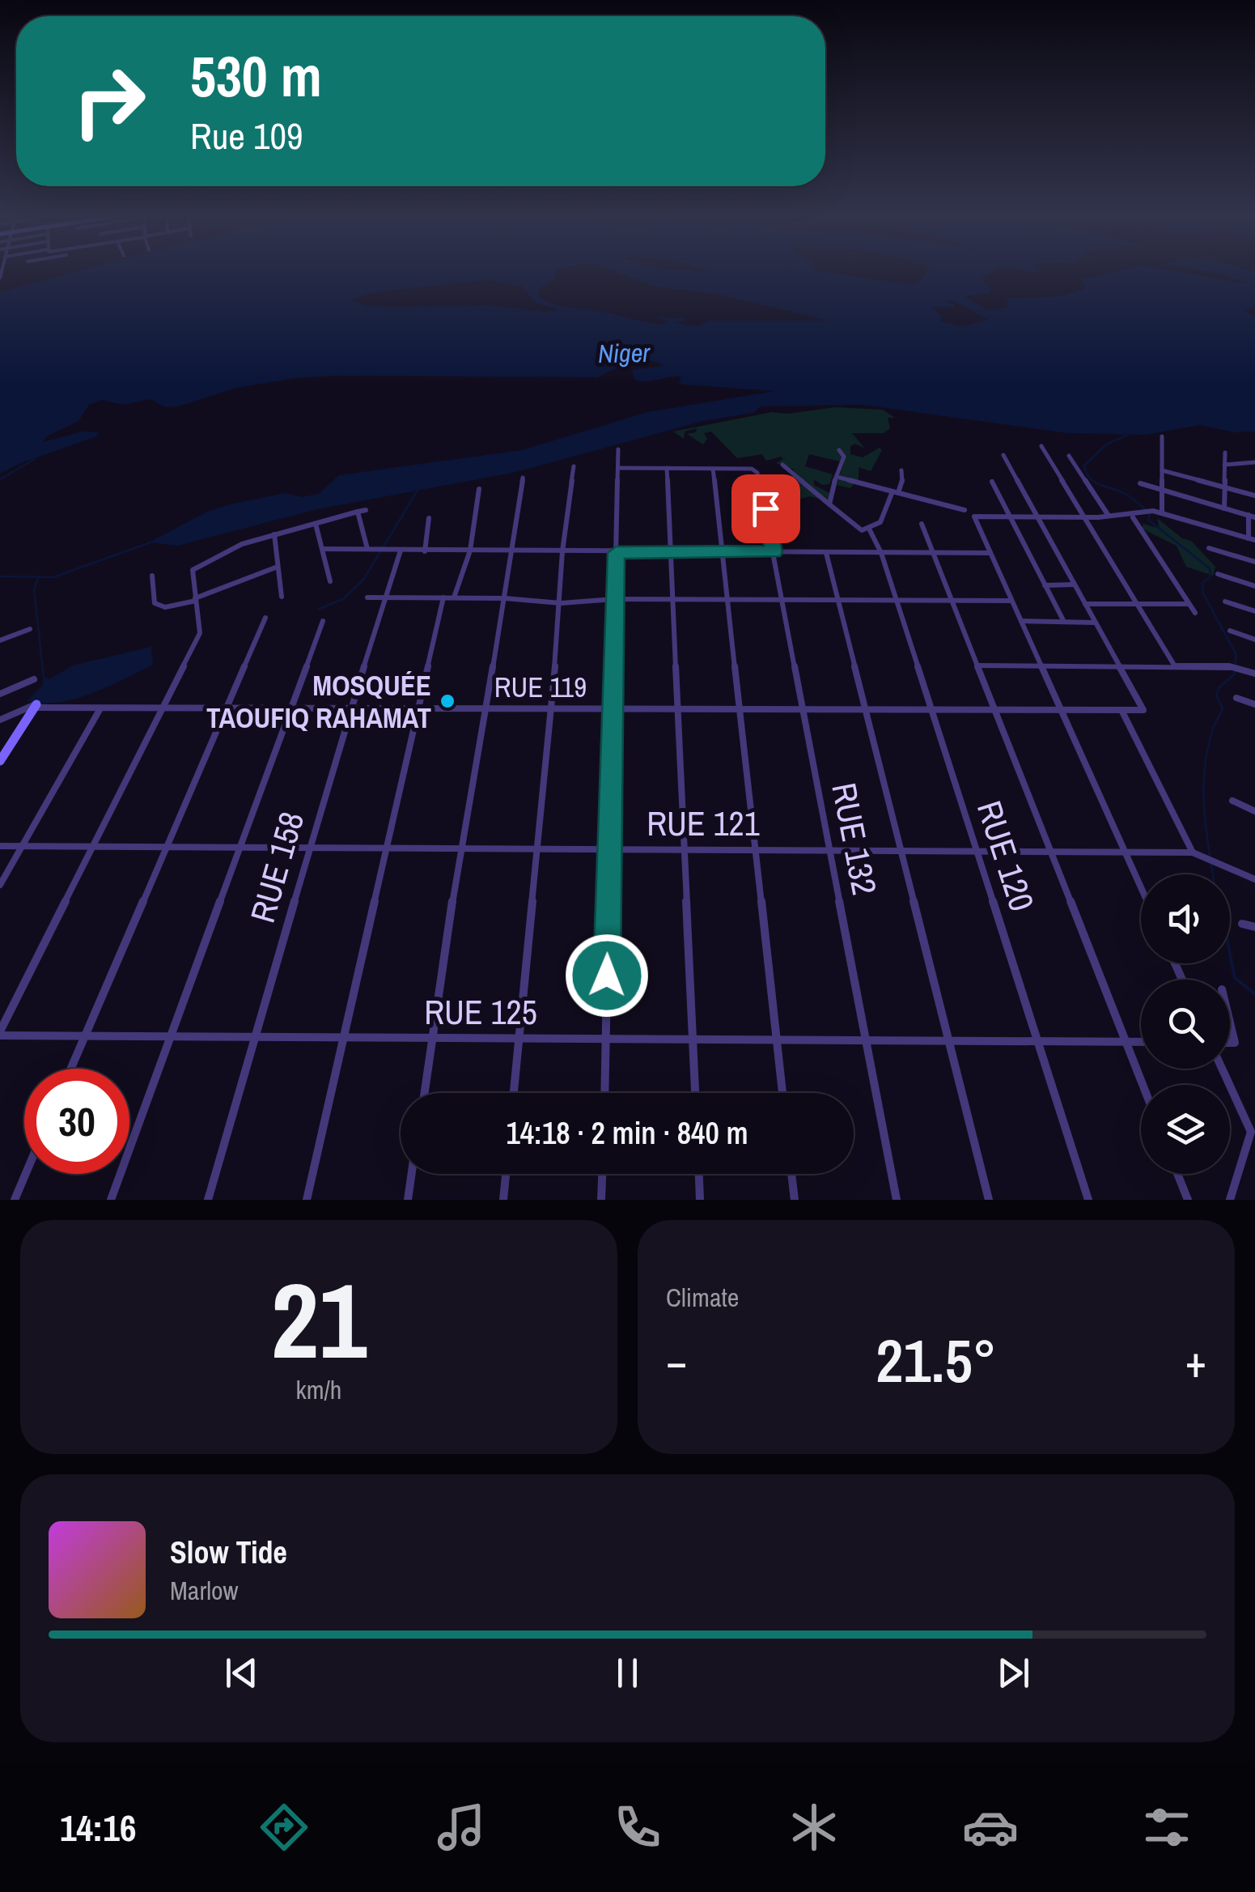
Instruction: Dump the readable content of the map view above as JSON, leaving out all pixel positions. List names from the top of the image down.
{
  "streets": {
    "street": [
      "RUE 119",
      "RUE 121",
      "RUE 132",
      "RUE 120",
      "RUE 158",
      "RUE 125"
    ]
  },
  "crossings": [
    ["RUE 119", "RUE 132"],
    ["RUE 119", "RUE 120"],
    ["RUE 119", "RUE 158"],
    ["RUE 121", "RUE 132"],
    ["RUE 121", "RUE 120"],
    ["RUE 121", "RUE 158"],
    ["RUE 132", "RUE 125"],
    ["RUE 120", "RUE 125"],
    ["RUE 158", "RUE 125"]
  ],
  "water": ["Niger"],
  "places": ["MOSQUÉE TAOUFIQ RAHAMAT"],
  "page": {
    "turn": ["530 m", "Rue 109"],
    "limit": "30",
    "trip": "14:18 · 2 min · 840 m",
    "tile": [
      ["21", "km/h"],
      "Climate"
    ],
    "heat": ["−", "21.5°", "+"],
    "song": ["Slow Tide", "Marlow"],
    "tabs": "14:16"
  }
}
